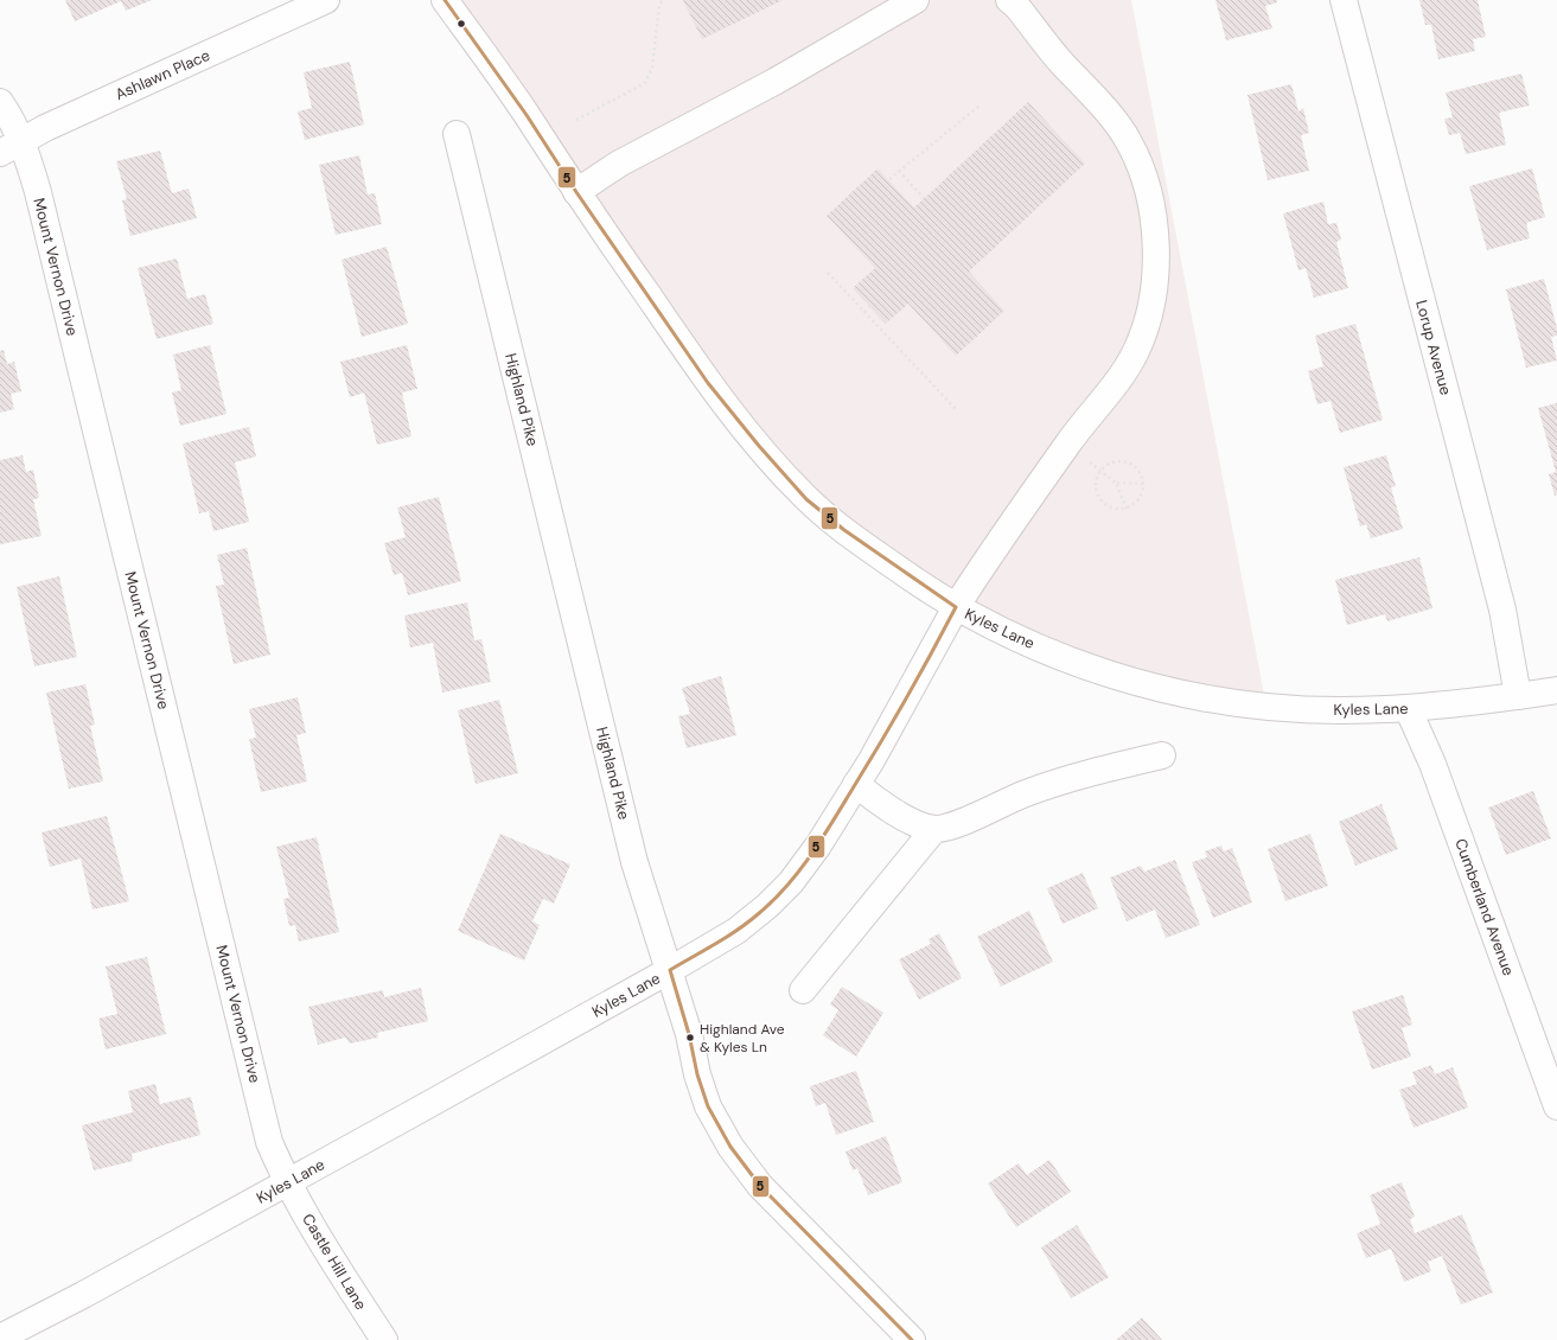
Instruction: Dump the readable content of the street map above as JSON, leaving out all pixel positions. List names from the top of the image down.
{
  "streets": {
    "street": [
      "Ashlawn Place",
      "Mount Vernon Drive",
      "Lorup Avenue",
      "Highland Pike",
      "Kyles Lane",
      "Cumberland Avenue",
      "Castle Hill Lane"
    ]
  },
  "crossings": [
    ["Ashlawn Place", "Mount Vernon Drive"],
    ["Mount Vernon Drive", "Kyles Lane"],
    ["Mount Vernon Drive", "Castle Hill Lane"],
    ["Lorup Avenue", "Kyles Lane"],
    ["Highland Pike", "Kyles Lane"],
    ["Kyles Lane", "Cumberland Avenue"],
    ["Kyles Lane", "Castle Hill Lane"]
  ],
  "places": ["Highland Ave & Kyles Ln"],
  "lines": ["transit line 5"]
}
